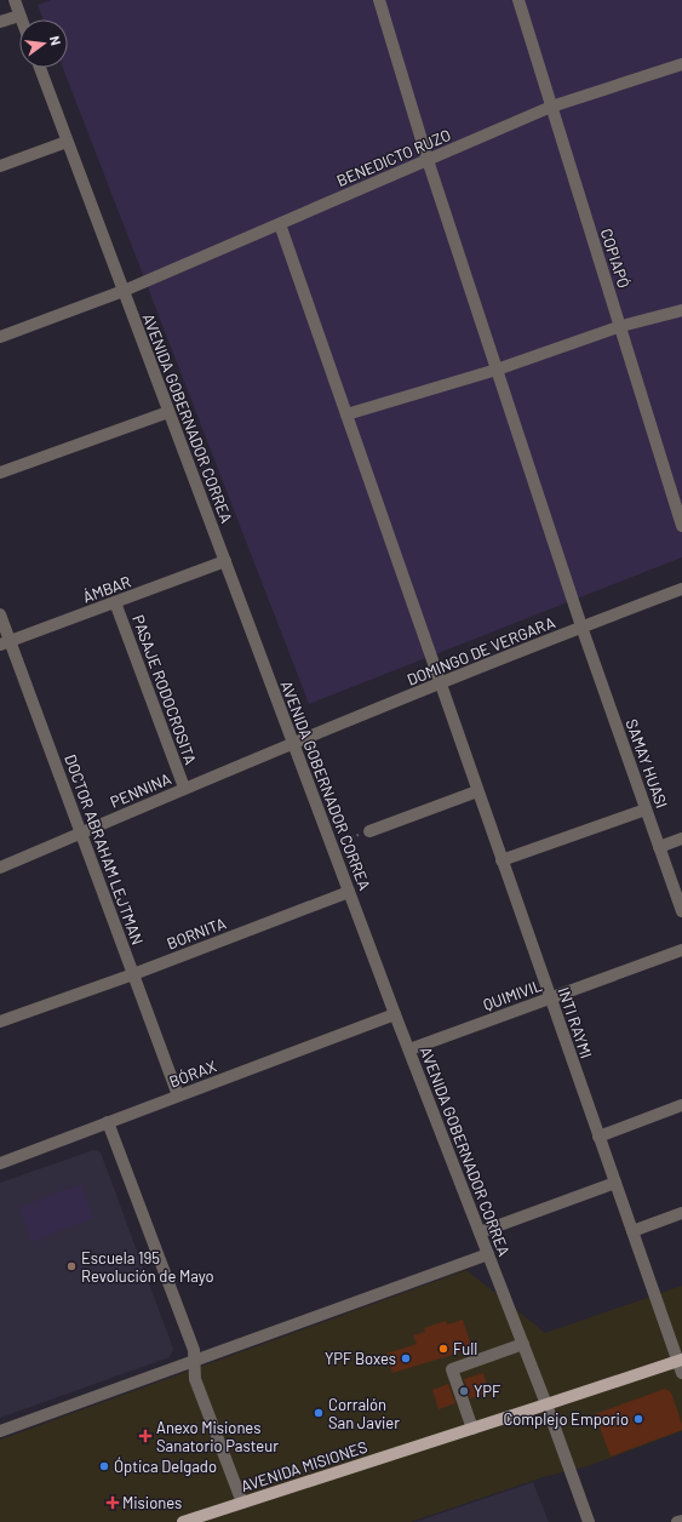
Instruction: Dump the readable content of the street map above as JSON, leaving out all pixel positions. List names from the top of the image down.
{
  "streets": {
    "main road": ["AVENIDA MISIONES"],
    "street": [
      "BENEDICTO RUZO",
      "COPIAPÓ",
      "AVENIDA GOBERNADOR CORREA",
      "ÁMBAR",
      "DOMINGO DE VERGARA",
      "PASAJE RODOCROSITA",
      "SAMAY HUASI",
      "PENNINA",
      "DOCTOR ABRAHAM LEJTMAN",
      "BORNITA",
      "QUIMIVIL",
      "INTI RAYMI",
      "BÓRAX"
    ]
  },
  "crossings": [
    ["BENEDICTO RUZO", "COPIAPÓ"],
    ["BENEDICTO RUZO", "AVENIDA GOBERNADOR CORREA"],
    ["BENEDICTO RUZO", "SAMAY HUASI"],
    ["BENEDICTO RUZO", "INTI RAYMI"],
    ["AVENIDA GOBERNADOR CORREA", "ÁMBAR"],
    ["AVENIDA GOBERNADOR CORREA", "DOMINGO DE VERGARA"],
    ["AVENIDA GOBERNADOR CORREA", "PENNINA"],
    ["AVENIDA GOBERNADOR CORREA", "BORNITA"],
    ["AVENIDA GOBERNADOR CORREA", "QUIMIVIL"],
    ["AVENIDA GOBERNADOR CORREA", "BÓRAX"],
    ["AVENIDA GOBERNADOR CORREA", "AVENIDA MISIONES"],
    ["ÁMBAR", "PASAJE RODOCROSITA"],
    ["ÁMBAR", "DOCTOR ABRAHAM LEJTMAN"],
    ["DOMINGO DE VERGARA", "SAMAY HUASI"],
    ["DOMINGO DE VERGARA", "PENNINA"],
    ["DOMINGO DE VERGARA", "INTI RAYMI"],
    ["PASAJE RODOCROSITA", "PENNINA"],
    ["PENNINA", "DOCTOR ABRAHAM LEJTMAN"],
    ["DOCTOR ABRAHAM LEJTMAN", "BORNITA"],
    ["DOCTOR ABRAHAM LEJTMAN", "BÓRAX"],
    ["QUIMIVIL", "INTI RAYMI"],
    ["INTI RAYMI", "AVENIDA MISIONES"]
  ],
  "places": {
    "other": [
      "Escuela 195 Revolución de Mayo",
      "Full",
      "YPF Boxes",
      "YPF",
      "Corralón San Javier",
      "Complejo Emporio",
      "Óptica Delgado"
    ],
    "health": ["Anexo Misiones Sanatorio Pasteur", "Misiones"]
  },
  "north": "right"
}
